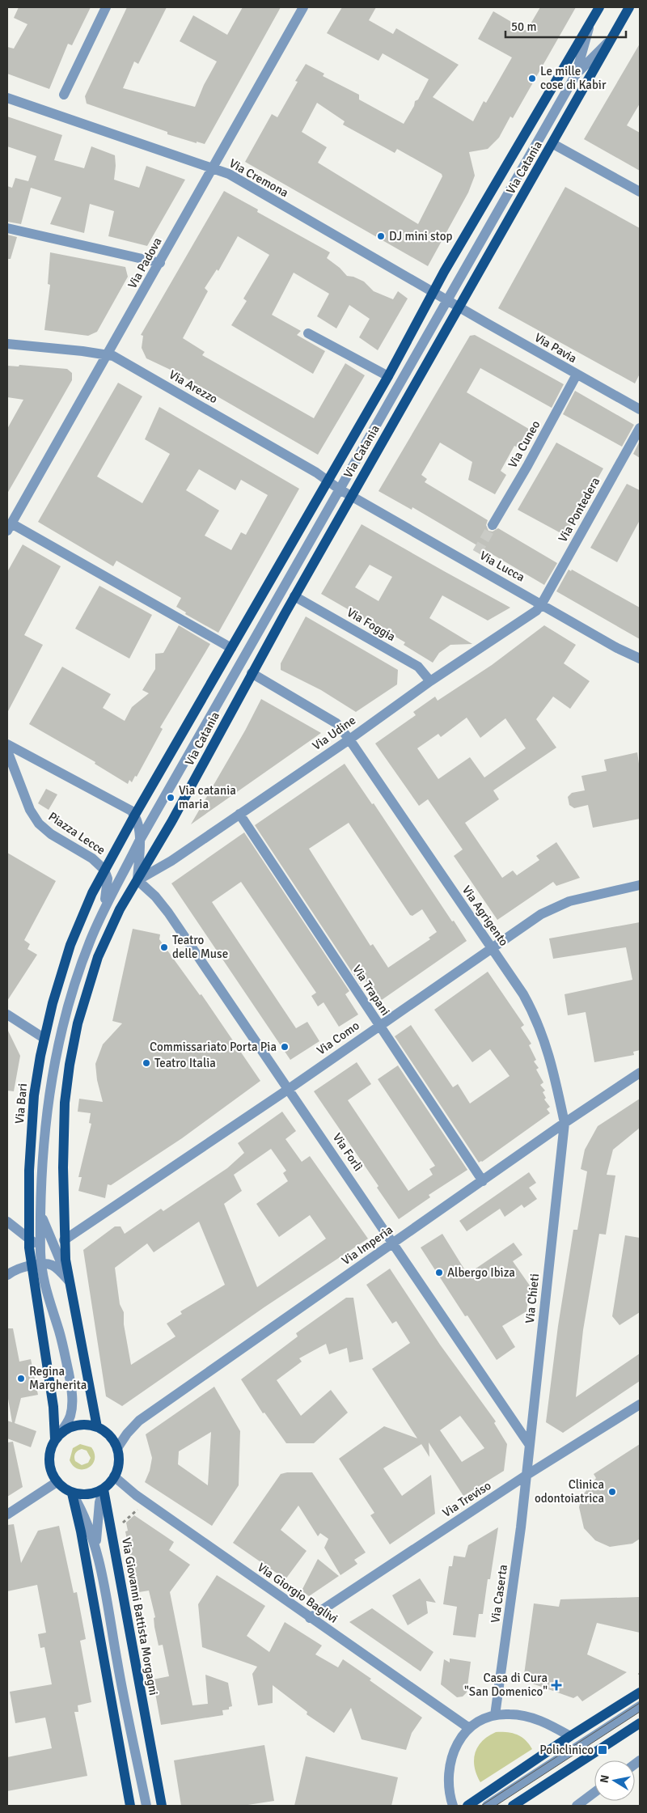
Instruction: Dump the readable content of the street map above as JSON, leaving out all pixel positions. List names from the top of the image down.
{
  "streets": {
    "main road": ["Via Catania", "Via Bari", "Via Giovanni Battista Morgagni"],
    "street": [
      "Via Cremona",
      "Via Padova",
      "Via Pavia",
      "Via Arezzo",
      "Via Cuneo",
      "Via Pontedera",
      "Via Lucca",
      "Via Foggia",
      "Via Udine",
      "Piazza Lecce",
      "Via Agrigento",
      "Via Trapani",
      "Via Como",
      "Via Forlì",
      "Via Imperia",
      "Via Chieti",
      "Via Treviso",
      "Via Giorgio Baglivi",
      "Via Caserta"
    ]
  },
  "crossings": [
    ["Via Catania", "Via Cremona"],
    ["Via Catania", "Via Pavia"],
    ["Via Catania", "Via Arezzo"],
    ["Via Catania", "Via Lucca"],
    ["Via Catania", "Via Foggia"],
    ["Via Catania", "Via Udine"],
    ["Via Catania", "Via Agrigento"],
    ["Via Catania", "Via Bari"],
    ["Via Catania", "Via Forlì"],
    ["Via Cremona", "Via Padova"],
    ["Via Cremona", "Via Pavia"],
    ["Via Padova", "Via Arezzo"],
    ["Via Pavia", "Via Cuneo"],
    ["Via Arezzo", "Via Lucca"],
    ["Via Pontedera", "Via Lucca"],
    ["Via Pontedera", "Via Udine"],
    ["Via Lucca", "Via Udine"],
    ["Via Foggia", "Via Udine"],
    ["Via Udine", "Via Agrigento"],
    ["Via Udine", "Via Trapani"],
    ["Via Udine", "Via Bari"],
    ["Via Udine", "Via Forlì"],
    ["Piazza Lecce", "Via Bari"],
    ["Via Agrigento", "Via Como"],
    ["Via Agrigento", "Via Imperia"],
    ["Via Agrigento", "Via Chieti"],
    ["Via Trapani", "Via Como"],
    ["Via Trapani", "Via Imperia"],
    ["Via Como", "Via Bari"],
    ["Via Como", "Via Forlì"],
    ["Via Bari", "Via Forlì"],
    ["Via Bari", "Via Imperia"],
    ["Via Bari", "Via Giorgio Baglivi"],
    ["Via Bari", "Via Giovanni Battista Morgagni"],
    ["Via Forlì", "Via Imperia"],
    ["Via Forlì", "Via Chieti"],
    ["Via Imperia", "Via Chieti"],
    ["Via Imperia", "Via Giorgio Baglivi"],
    ["Via Imperia", "Via Giovanni Battista Morgagni"],
    ["Via Chieti", "Via Treviso"],
    ["Via Chieti", "Via Caserta"],
    ["Via Treviso", "Via Giorgio Baglivi"],
    ["Via Treviso", "Via Caserta"],
    ["Via Giorgio Baglivi", "Via Giovanni Battista Morgagni"]
  ],
  "places": {
    "other": [
      "Le mille cose di Kabir",
      "DJ mini stop",
      "Via catania maria",
      "Teatro delle Muse",
      "Commissariato Porta Pia",
      "Teatro Italia",
      "Albergo Ibiza",
      "Regina Margherita",
      "Clinica odontoiatrica"
    ],
    "health": ["Casa di Cura \"San Domenico\""],
    "transit": ["Policlinico"]
  },
  "scale_bar": "50 m",
  "north": "left"
}
